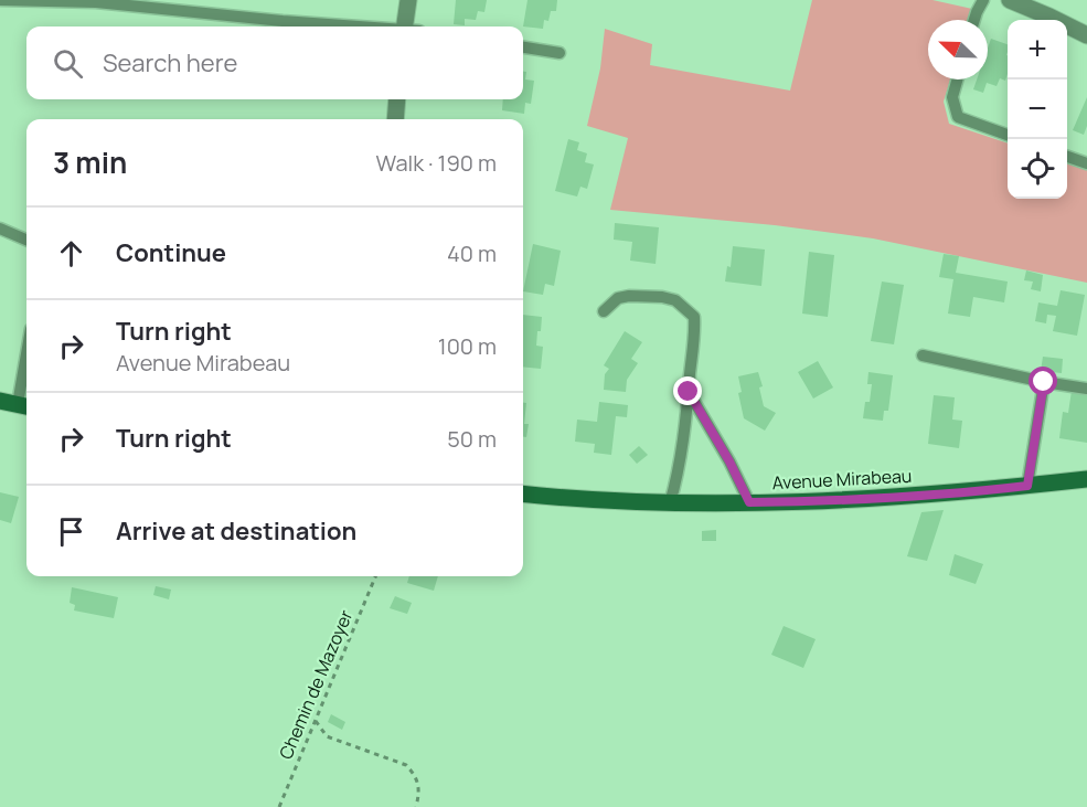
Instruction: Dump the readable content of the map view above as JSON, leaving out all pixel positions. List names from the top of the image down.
{
  "streets": {
    "main road": ["Avenue Mirabeau"],
    "path": ["Chemin de Mazoyer"]
  },
  "north": "top left",
  "page": {
    "map_buttons": ["+", "−"],
    "search": "Search here",
    "heading": ["3 min", "Walk · 190 m"],
    "list": [
      ["Continue", "40 m"],
      ["Turn right", "Avenue Mirabeau", "100 m"],
      ["Turn right", "50 m"],
      "Arrive at destination"
    ]
  }
}
